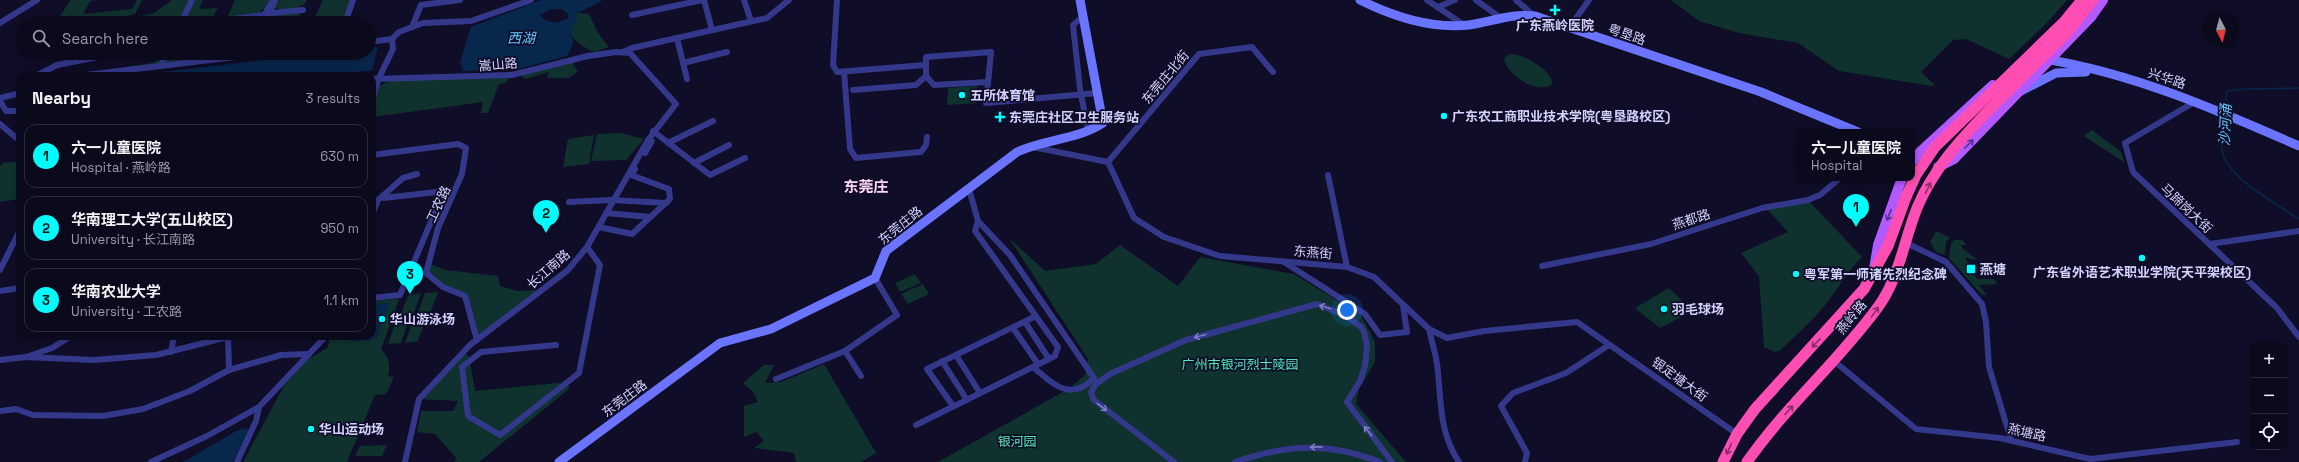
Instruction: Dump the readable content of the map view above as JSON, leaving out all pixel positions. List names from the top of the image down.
{
  "streets": {
    "highway": ["燕岭路"],
    "main road": ["粤垦路", "兴华路", "东莞庄路"],
    "street": [
      "嵩山路",
      "东莞庄北街",
      "工农路",
      "马蹄岗大街",
      "燕都路",
      "东燕街",
      "长江南路",
      "银定塘大街",
      "燕塘路"
    ]
  },
  "crossings": [
    ["嵩山路", "长江南路"],
    ["东莞庄北街", "东燕街"],
    ["兴华路", "马蹄岗大街"],
    ["工农路", "长江南路"],
    ["东燕街", "银定塘大街"],
    ["燕岭路", "银定塘大街"],
    ["燕岭路", "燕塘路"]
  ],
  "districts": ["东莞庄"],
  "water": ["西湖", "沙河涌"],
  "parks": ["广州市银河烈士陵园", "银河园"],
  "places": {
    "health": ["广东燕岭医院", "东莞庄社区卫生服务站"],
    "other": [
      "五所体育馆",
      "广东农工商职业技术学院(粤垦路校区)",
      "广东省外语艺术职业学院(天平架校区)",
      "粤军第一师诸先烈纪念碑",
      "羽毛球场",
      "华山游泳场",
      "华山运动场"
    ],
    "transit": ["燕塘"]
  },
  "north": "bottom",
  "page": {
    "search": "Search here",
    "heading": ["Nearby", "3 results"],
    "list": [
      {
        "mark": "1",
        "name": "六一儿童医院",
        "note": "Hospital · 燕岭路",
        "value": "630 m"
      },
      {
        "mark": "2",
        "name": "华南理工大学(五山校区)",
        "note": "University · 长江南路",
        "value": "950 m"
      },
      {
        "mark": "3",
        "name": "华南农业大学",
        "note": "University · 工农路",
        "value": "1.1 km"
      }
    ],
    "popup": ["六一儿童医院", "Hospital"],
    "pins": ["1", "2", "3"],
    "map_buttons": ["+", "−"]
  }
}
